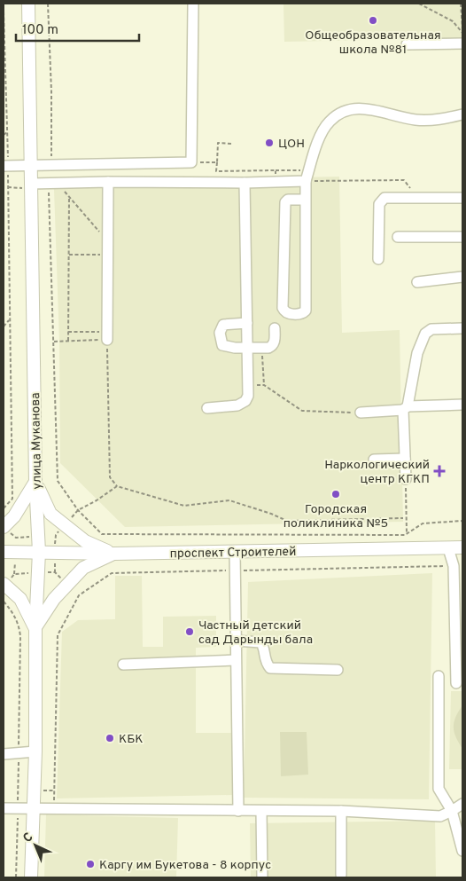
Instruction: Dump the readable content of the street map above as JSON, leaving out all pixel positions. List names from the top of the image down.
{
  "streets": {
    "main road": ["улица Муканова", "проспект Строителей"]
  },
  "crossings": [
    ["улица Муканова", "проспект Строителей"]
  ],
  "places": {
    "other": [
      "Общеобразовательная школа №81",
      "ЦОН",
      "Городская поликлиника №5",
      "Частный детский сад Дарынды бала",
      "КБК",
      "Каргу им Букетова - 8 корпус"
    ],
    "health": ["Наркологический центр КГКП"]
  },
  "scale_bar": "100 m",
  "north": "top left"
}
